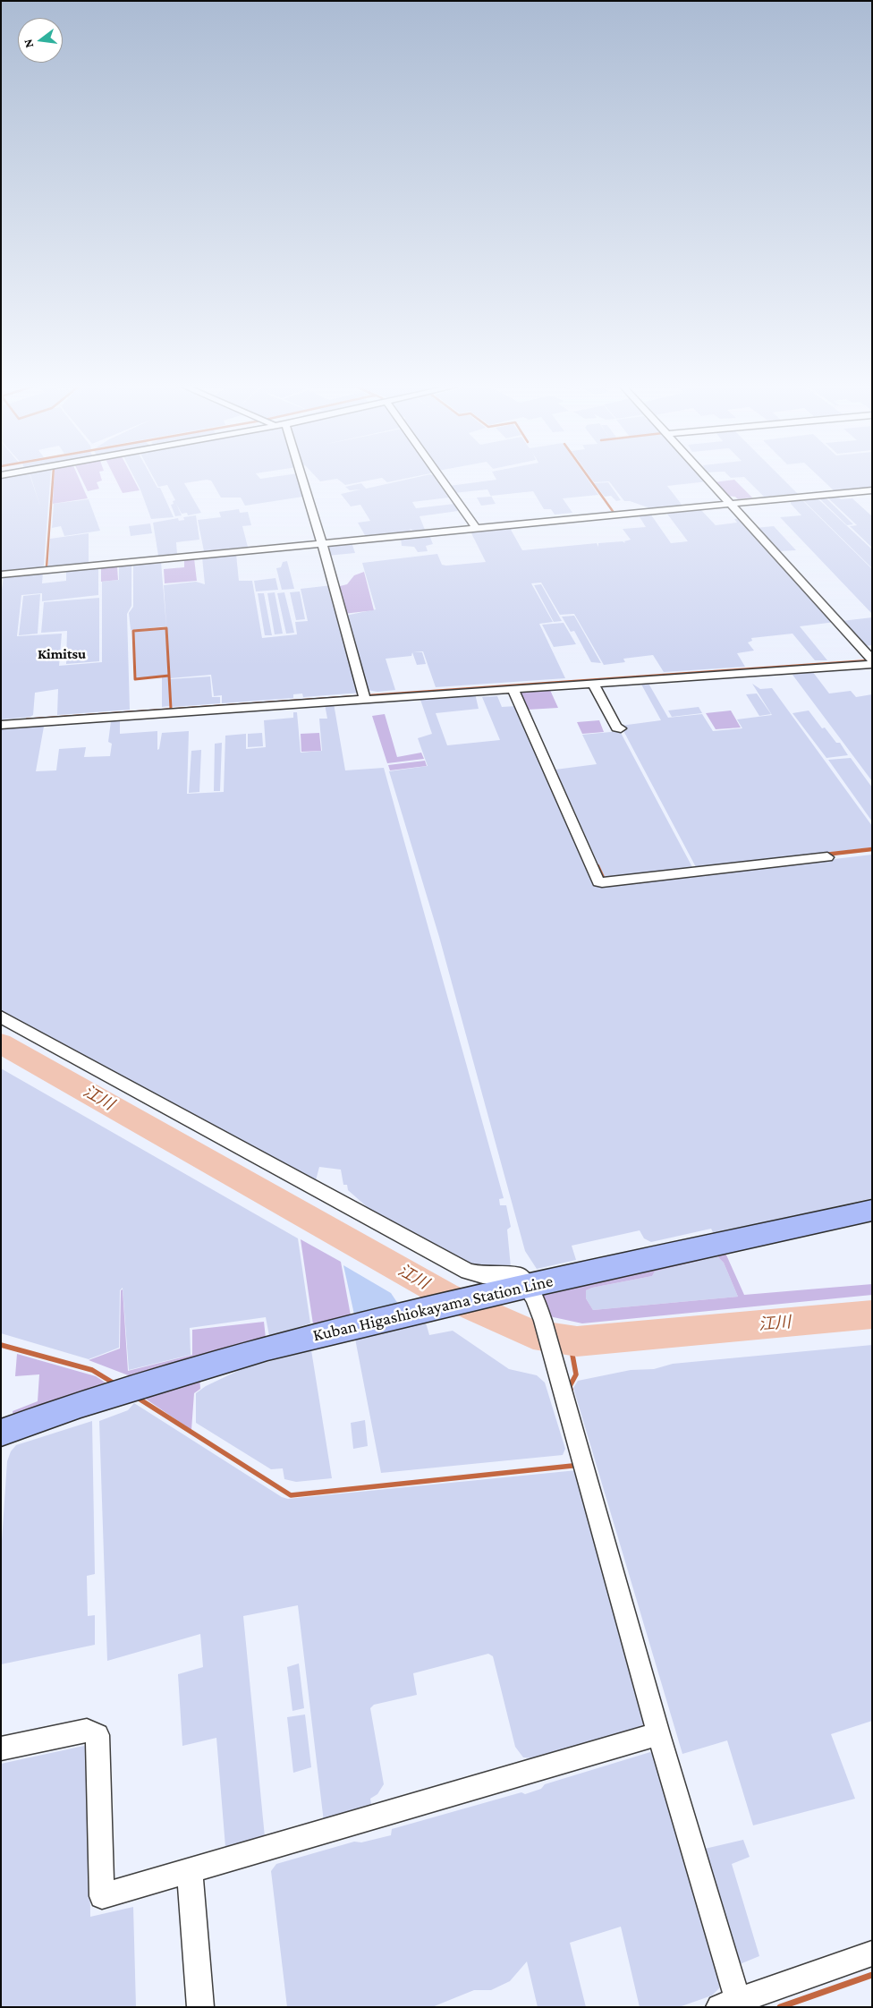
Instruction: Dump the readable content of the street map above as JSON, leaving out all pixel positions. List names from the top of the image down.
{
  "streets": {
    "main road": ["Kuban Higashiokayama Station Line"]
  },
  "districts": ["Kimitsu"],
  "water": ["江川"],
  "north": "left"
}
